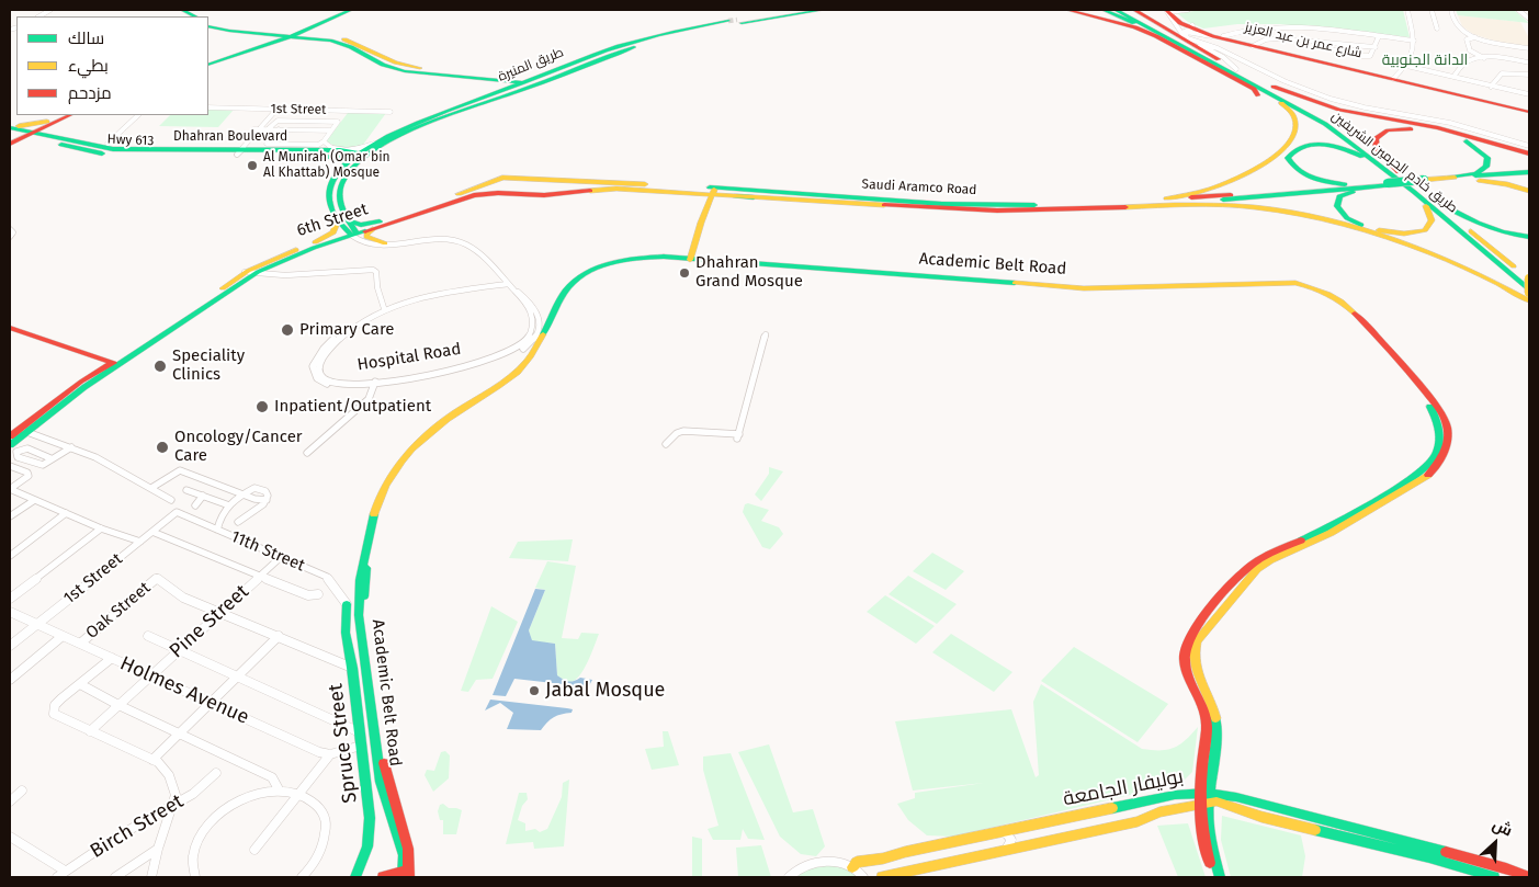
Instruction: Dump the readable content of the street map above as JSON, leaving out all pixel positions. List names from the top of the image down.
{
  "streets": {
    "main road": [
      "طريق المنيرة",
      "Dhahran Boulevard",
      "Hwy 613",
      "طريق خادم الحرمين الشريفين",
      "Saudi Aramco Road",
      "6th Street",
      "Academic Belt Road",
      "Spruce Street",
      "بوليفار الجامعة"
    ],
    "street": [
      "1st Street",
      "Hospital Road",
      "11th Street",
      "Oak Street",
      "Pine Street",
      "Holmes Avenue",
      "Birch Street"
    ]
  },
  "crossings": [
    ["طريق المنيرة", "Dhahran Boulevard"],
    ["طريق المنيرة", "Hwy 613"],
    ["1st Street", "11th Street"],
    ["1st Street", "Holmes Avenue"],
    ["Dhahran Boulevard", "Hwy 613"],
    ["Saudi Aramco Road", "6th Street"],
    ["6th Street", "Hospital Road"],
    ["Academic Belt Road", "بوليفار الجامعة"],
    ["11th Street", "Pine Street"],
    ["11th Street", "Spruce Street"],
    ["Oak Street", "Pine Street"],
    ["Oak Street", "Holmes Avenue"],
    ["Pine Street", "Holmes Avenue"]
  ],
  "districts": ["الدانة الجنوبية"],
  "places": [
    "Al Munirah (Omar bin Al Khattab) Mosque",
    "Dhahran Grand Mosque",
    "Primary Care",
    "Speciality Clinics",
    "Inpatient/Outpatient",
    "Oncology/Cancer Care",
    "Jabal Mosque"
  ],
  "legend": ["سالك", "بطيء", "مزدحم"],
  "north": "top right"
}
